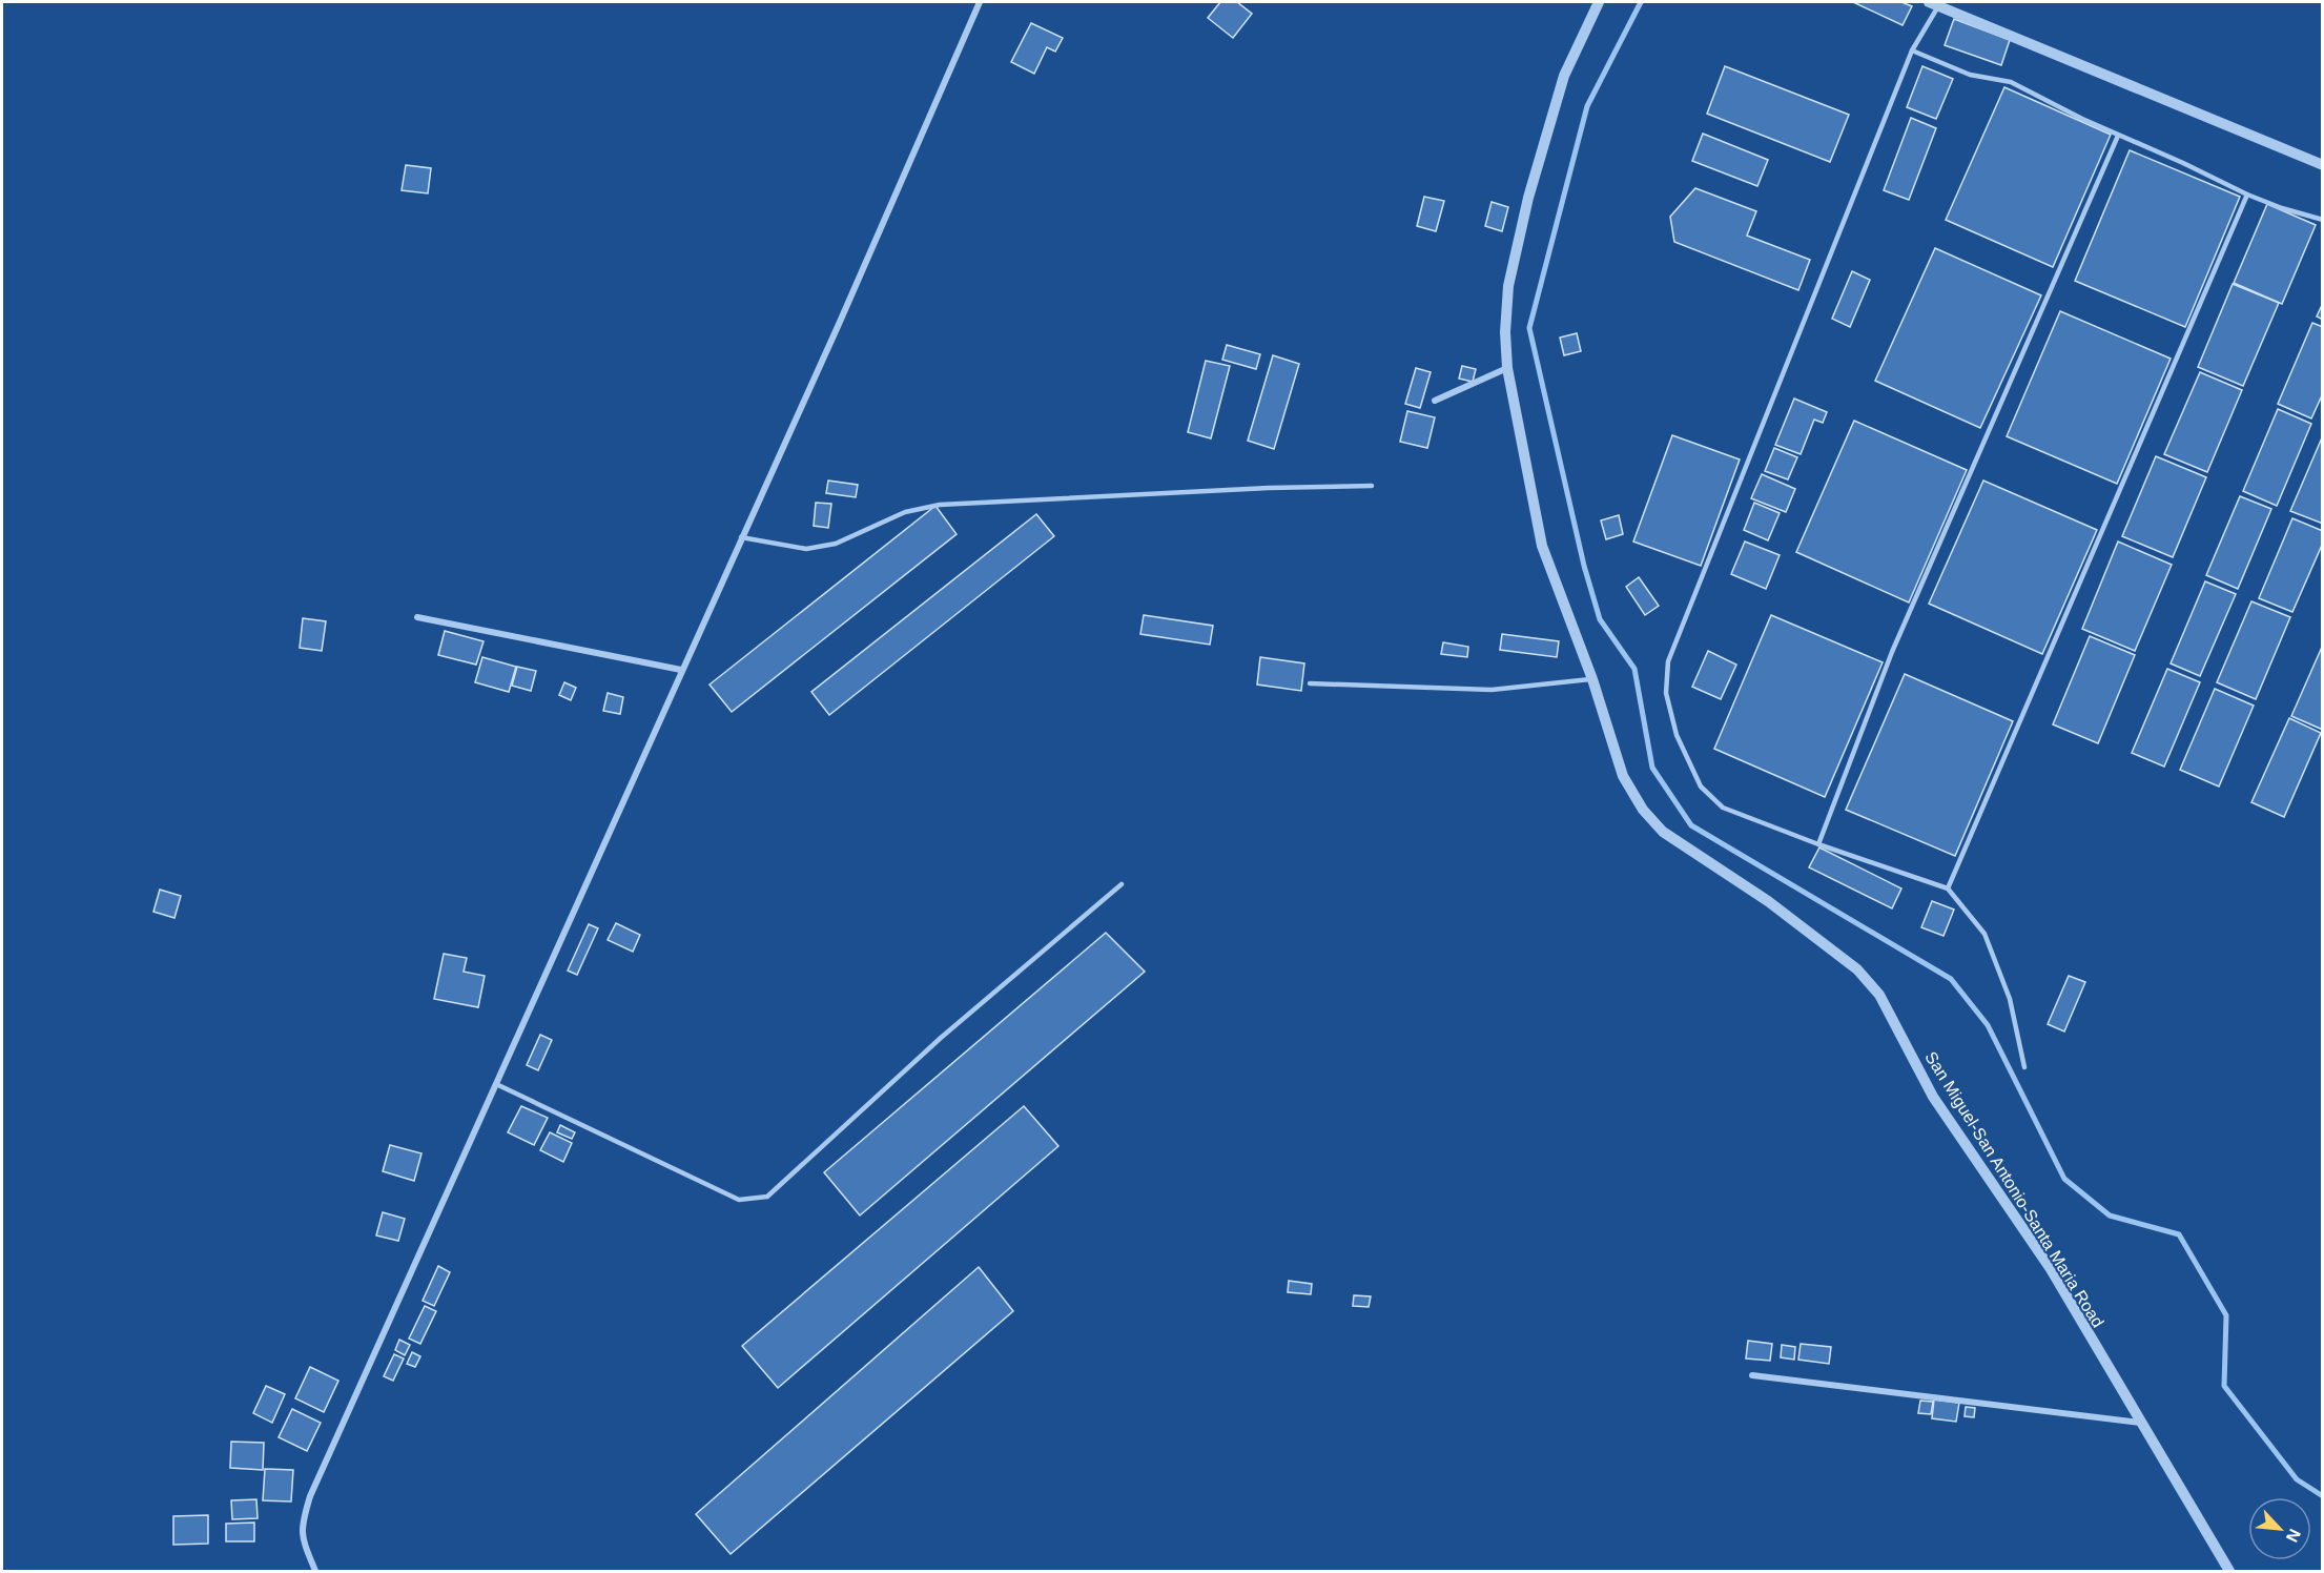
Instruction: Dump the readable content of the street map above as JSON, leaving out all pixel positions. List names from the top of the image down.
{
  "streets": {
    "street": ["San Miguel-San Antonio-Santa Maria Road"]
  },
  "north": "bottom right"
}
